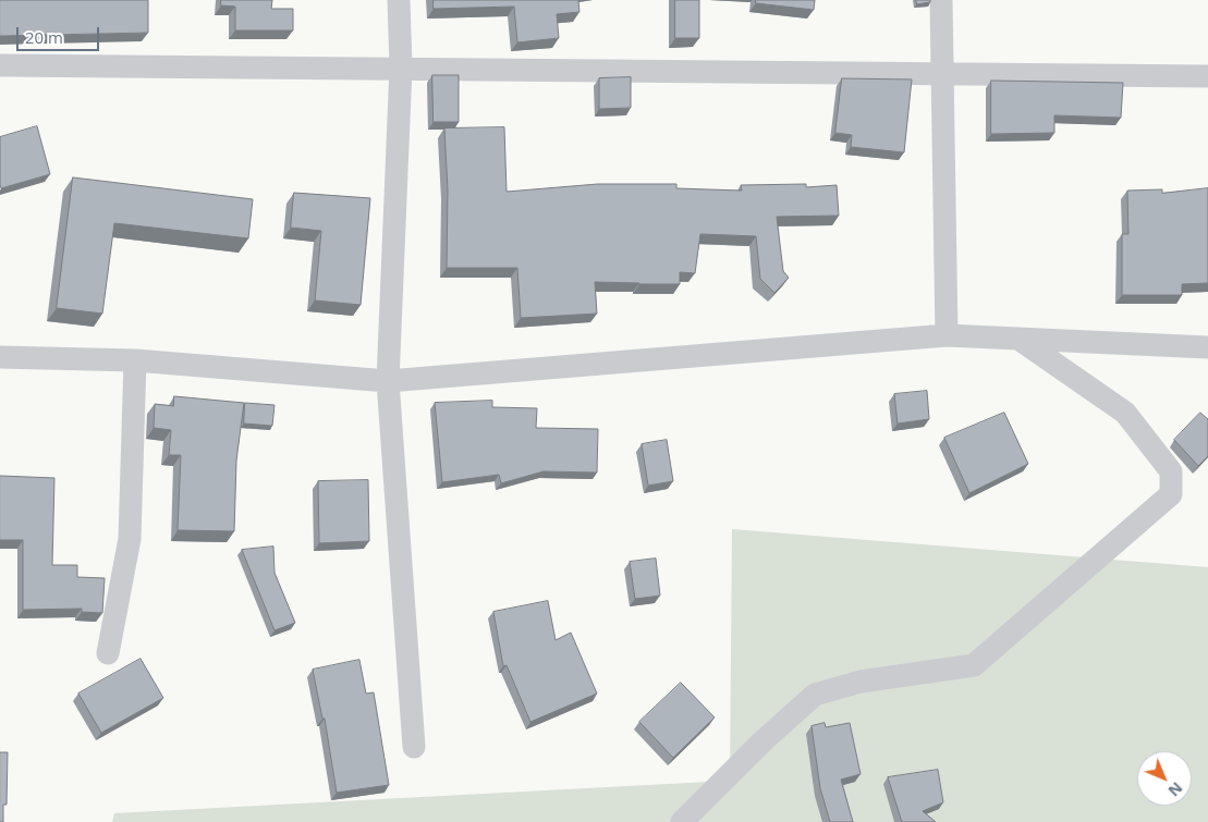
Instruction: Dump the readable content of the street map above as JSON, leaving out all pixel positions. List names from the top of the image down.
{
  "scale_bar": "20 m",
  "north": "bottom right"
}
